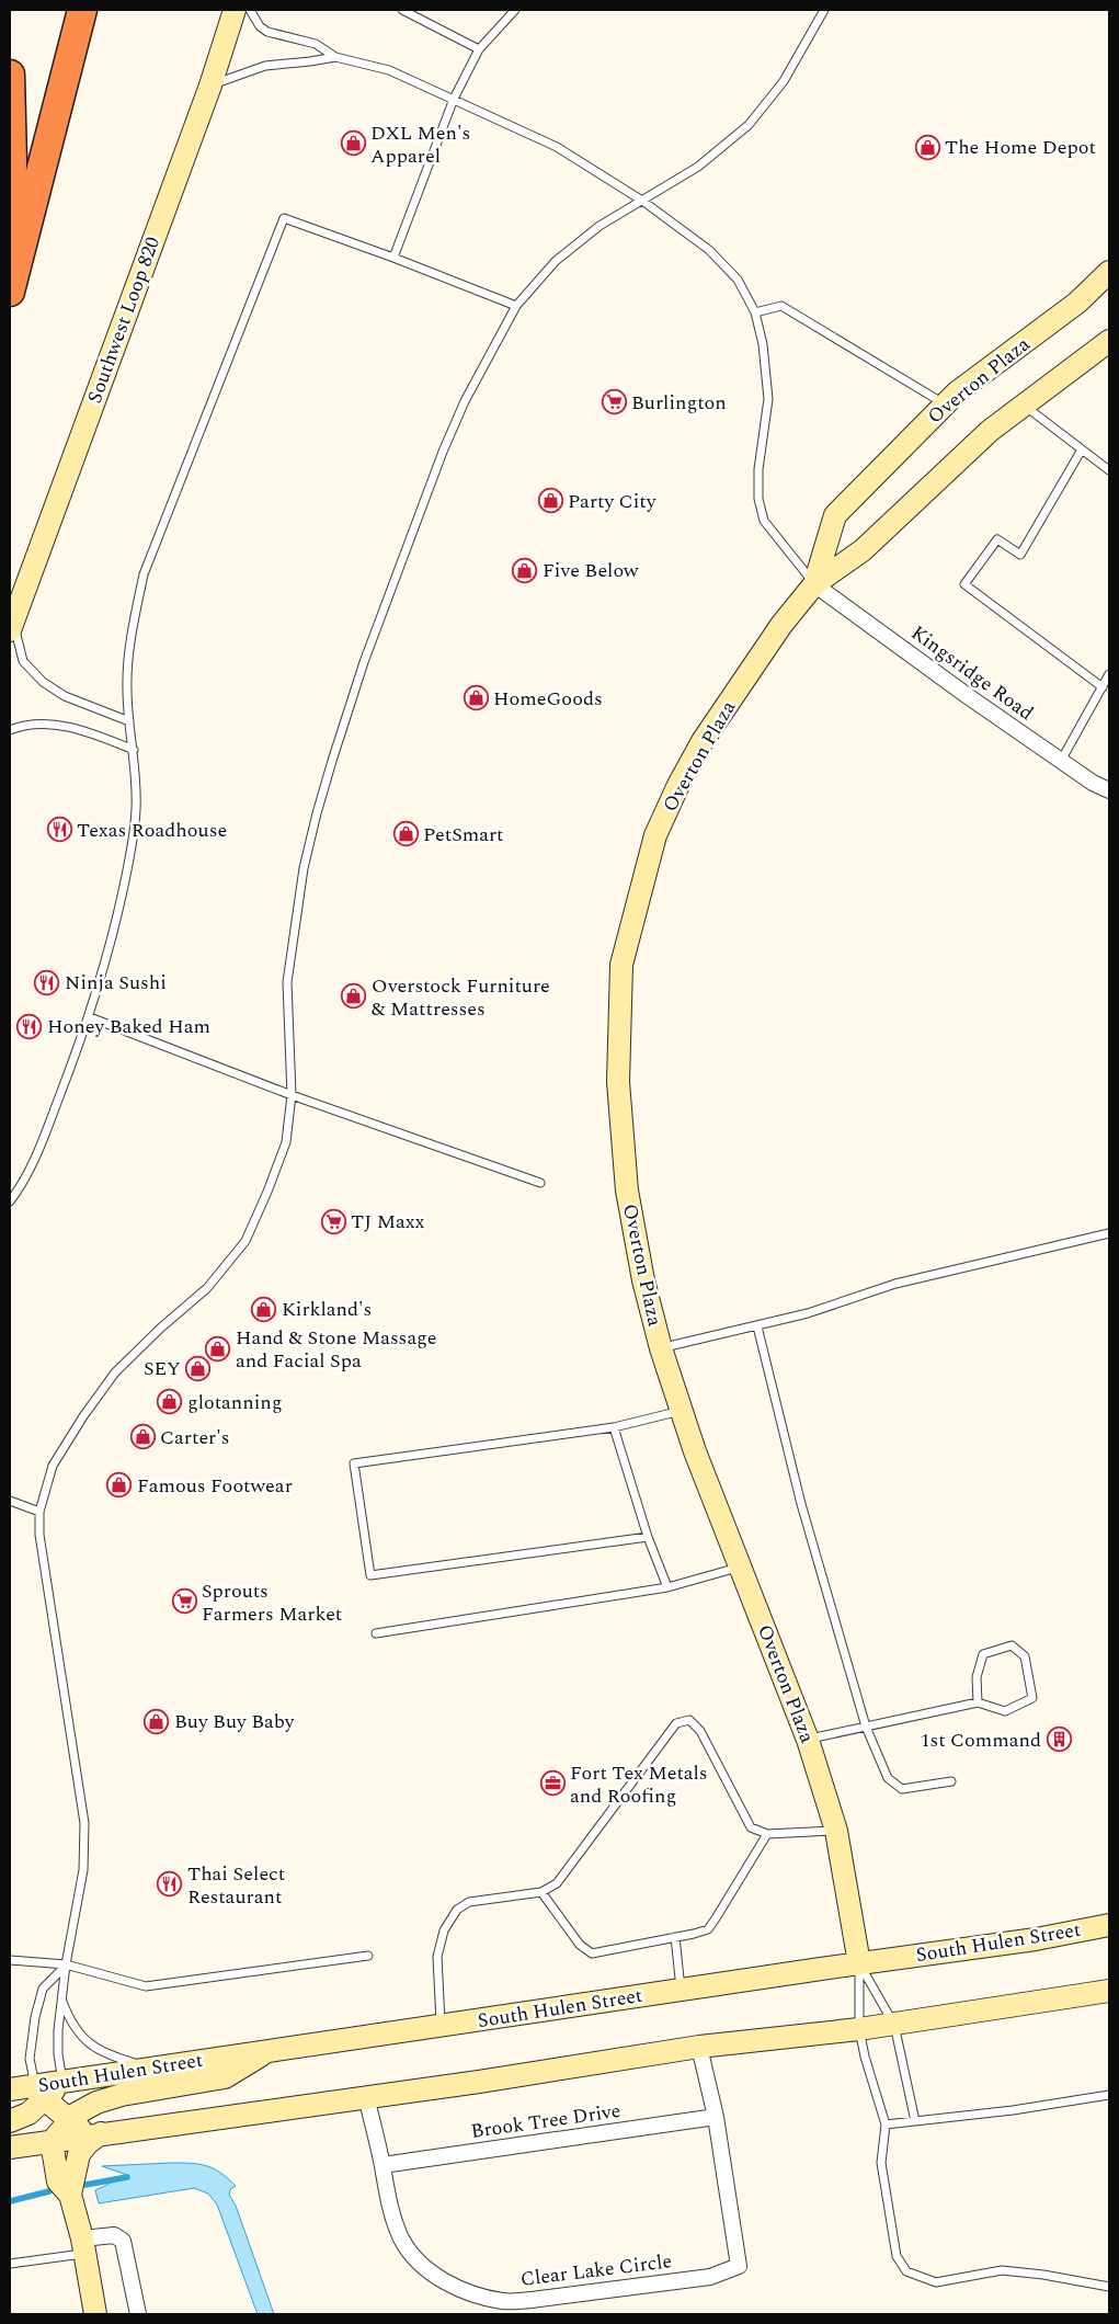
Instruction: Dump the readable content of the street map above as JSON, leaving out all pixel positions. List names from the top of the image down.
{
  "streets": {
    "main road": ["Southwest Loop 820", "Overton Plaza", "South Hulen Street"],
    "street": ["Kingsridge Road", "Brook Tree Drive", "Clear Lake Circle"]
  },
  "crossings": [
    ["Overton Plaza", "Kingsridge Road"],
    ["Overton Plaza", "South Hulen Street"],
    ["Brook Tree Drive", "Clear Lake Circle"]
  ],
  "places": {
    "shop": [
      "DXL Men's Apparel",
      "The Home Depot",
      "Party City",
      "Five Below",
      "HomeGoods",
      "PetSmart",
      "Overstock Furniture & Mattresses",
      "Kirkland's",
      "Hand & Stone Massage and Facial Spa",
      "SEY",
      "glotanning",
      "Carter's",
      "Famous Footwear",
      "Buy Buy Baby"
    ],
    "supermarket": ["Burlington", "TJ Maxx", "Sprouts Farmers Market"],
    "restaurant": [
      "Texas Roadhouse",
      "Ninja Sushi",
      "Honey Baked Ham",
      "Thai Select Restaurant"
    ],
    "building": ["1st Command"],
    "office": ["Fort Tex Metals and Roofing"]
  }
}
